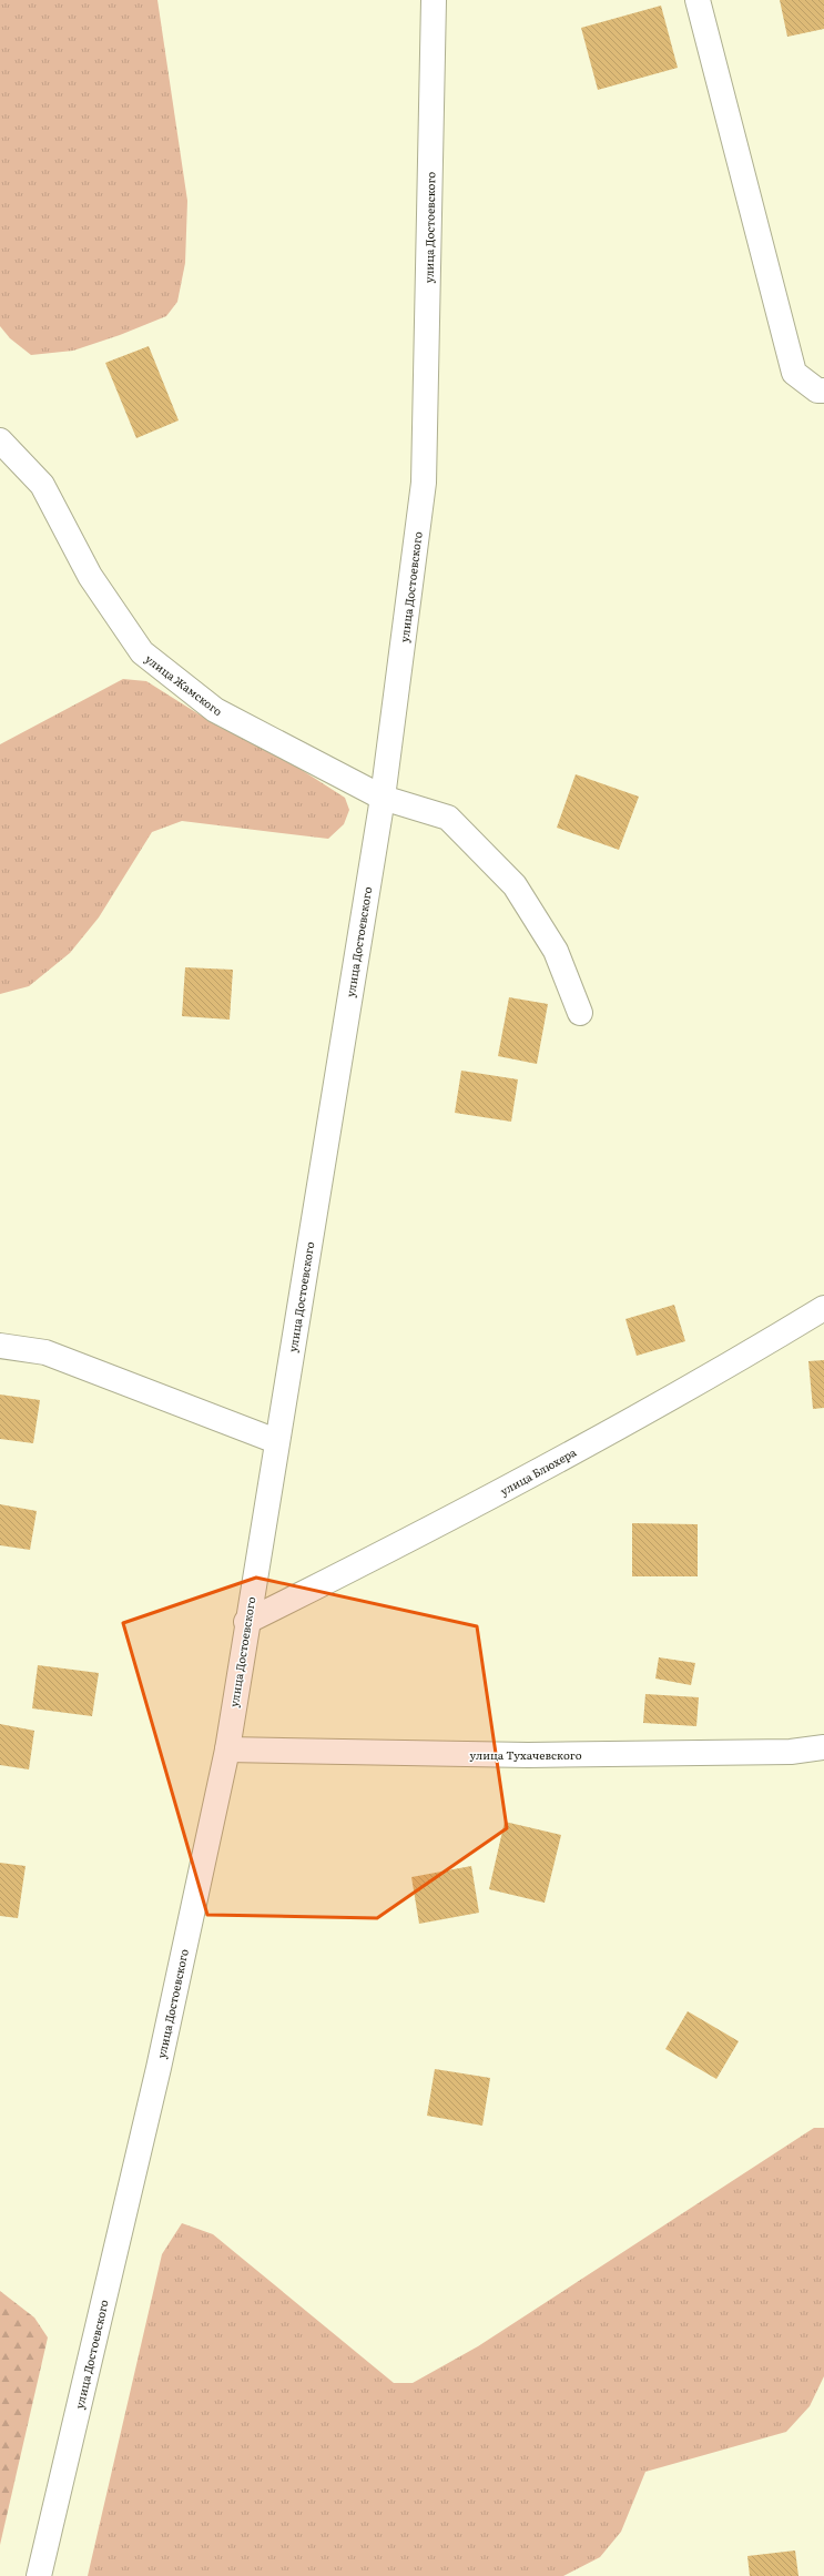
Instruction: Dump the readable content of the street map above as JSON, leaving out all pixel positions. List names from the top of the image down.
{
  "streets": {
    "main road": [
      "улица Достоевского",
      "улица Жамского",
      "улица Блюхера",
      "улица Тухачевского"
    ]
  },
  "crossings": [
    ["улица Достоевского", "улица Жамского"],
    ["улица Достоевского", "улица Блюхера"],
    ["улица Достоевского", "улица Тухачевского"]
  ]
}
